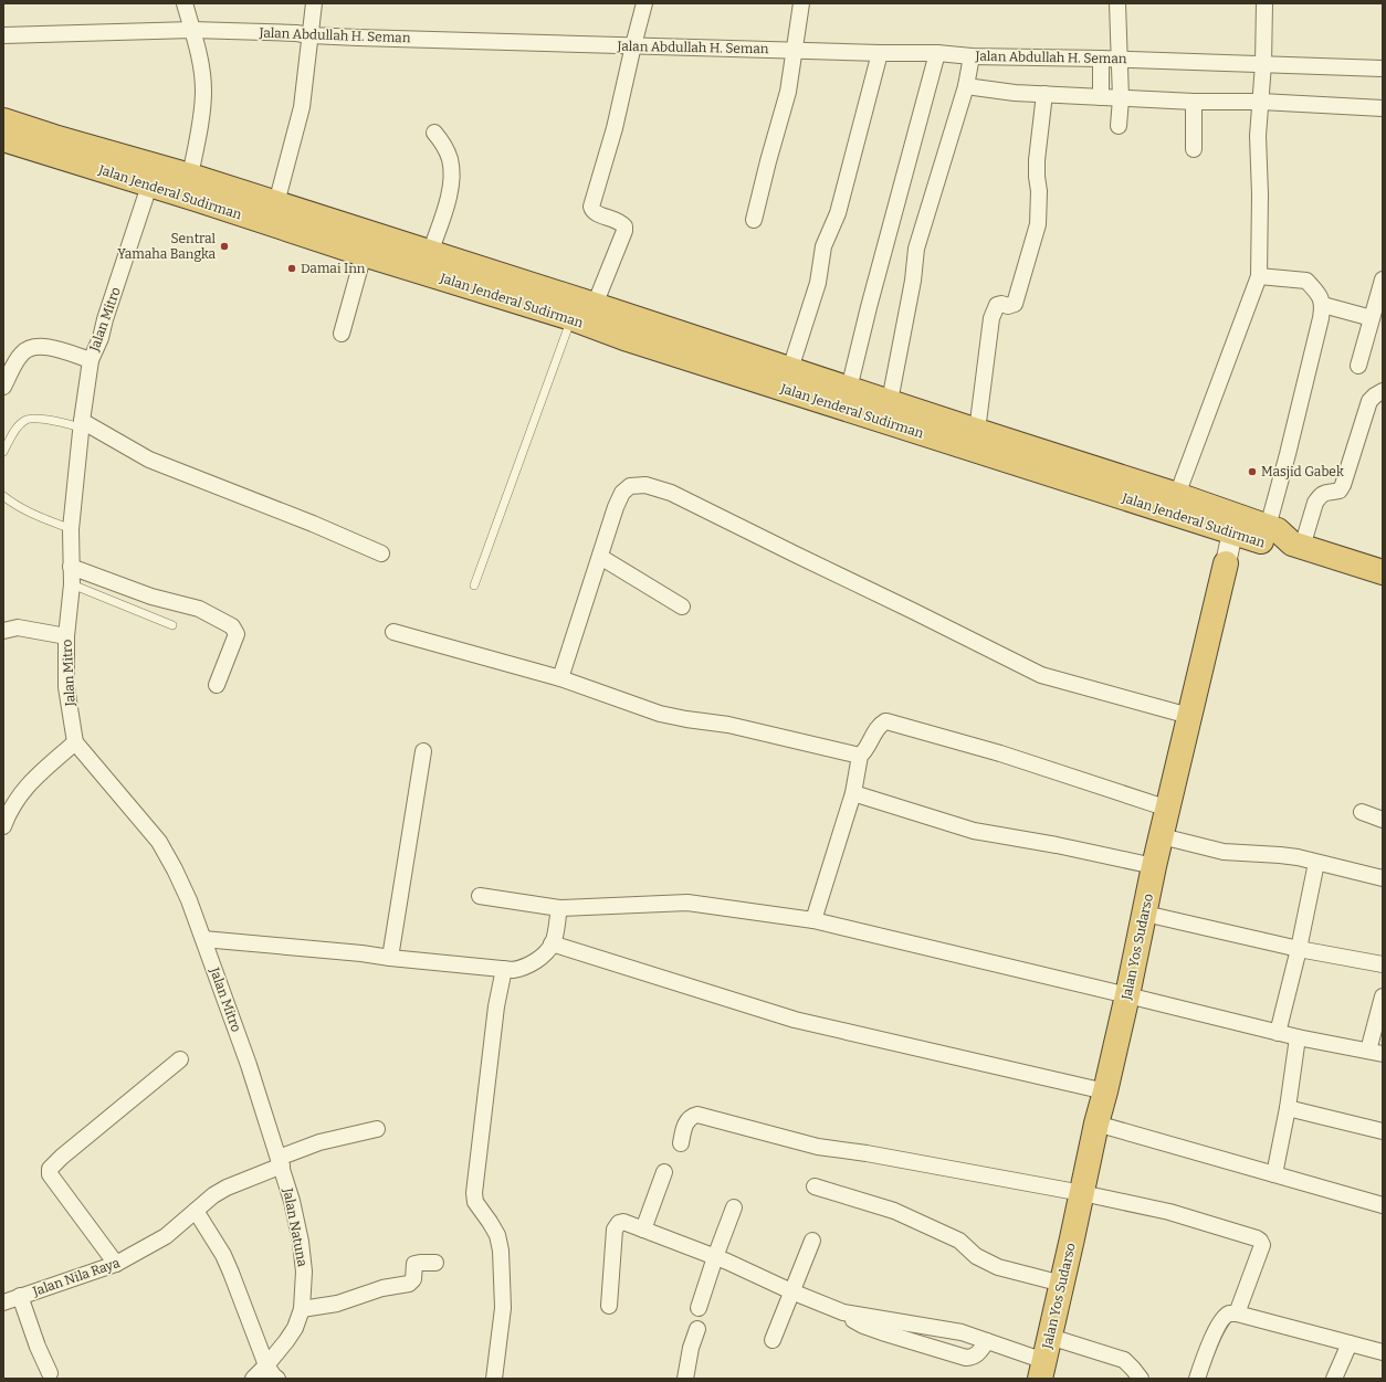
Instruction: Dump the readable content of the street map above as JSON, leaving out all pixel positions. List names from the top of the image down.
{
  "streets": {
    "highway": ["Jalan Jenderal Sudirman", "Jalan Yos Sudarso"],
    "street": [
      "Jalan Abdullah H. Seman",
      "Jalan Mitro",
      "Jalan Natuna",
      "Jalan Nila Raya"
    ]
  },
  "crossings": [
    ["Jalan Jenderal Sudirman", "Jalan Mitro"],
    ["Jalan Jenderal Sudirman", "Jalan Yos Sudarso"],
    ["Jalan Mitro", "Jalan Natuna"],
    ["Jalan Mitro", "Jalan Nila Raya"],
    ["Jalan Natuna", "Jalan Nila Raya"]
  ],
  "places": ["Sentral Yamaha Bangka", "Damai Inn", "Masjid Gabek"]
}
